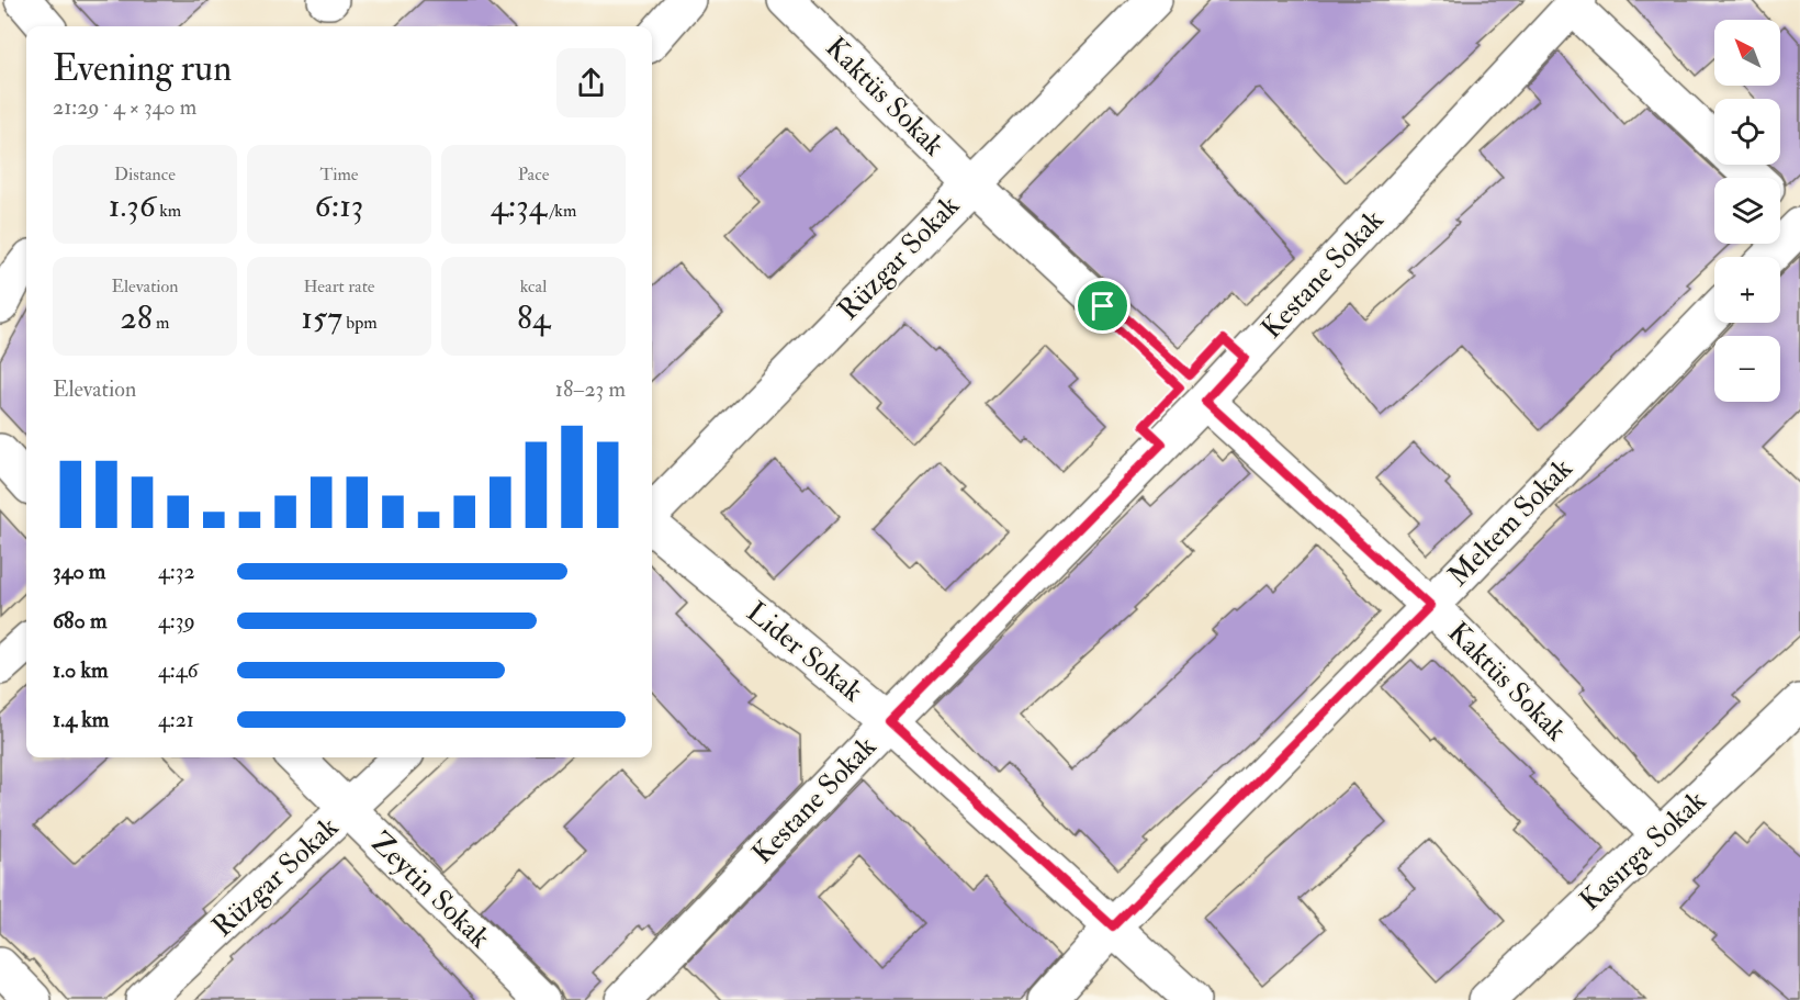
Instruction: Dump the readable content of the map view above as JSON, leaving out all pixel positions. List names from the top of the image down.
{
  "streets": {
    "street": [
      "Kaktüs Sokak",
      "Rüzgar Sokak",
      "Kestane Sokak",
      "Meltem Sokak",
      "Lider Sokak",
      "Kasırga Sokak",
      "Zeytin Sokak"
    ]
  },
  "crossings": [
    ["Kaktüs Sokak", "Rüzgar Sokak"],
    ["Kaktüs Sokak", "Kestane Sokak"],
    ["Kaktüs Sokak", "Meltem Sokak"],
    ["Kaktüs Sokak", "Kasırga Sokak"],
    ["Rüzgar Sokak", "Zeytin Sokak"],
    ["Kestane Sokak", "Lider Sokak"],
    ["Meltem Sokak", "Lider Sokak"]
  ],
  "north": "top left",
  "page": {
    "map_buttons": ["+", "−"],
    "heading": ["Evening run", "21:29 · 4 × 340 m"],
    "stats": [
      ["Distance", "1.36 km"],
      ["Time", "6:13"],
      ["Pace", "4:34 /km"],
      ["Elevation", "28 m"],
      ["Heart rate", "157 bpm"],
      ["kcal", "84"]
    ],
    "chart": ["Elevation", "18–23 m"],
    "list": [
      {
        "name": "340 m",
        "note": "4:32"
      },
      {
        "name": "680 m",
        "note": "4:39"
      },
      {
        "name": "1.0 km",
        "note": "4:46"
      },
      {
        "name": "1.4 km",
        "note": "4:21"
      }
    ]
  }
}
